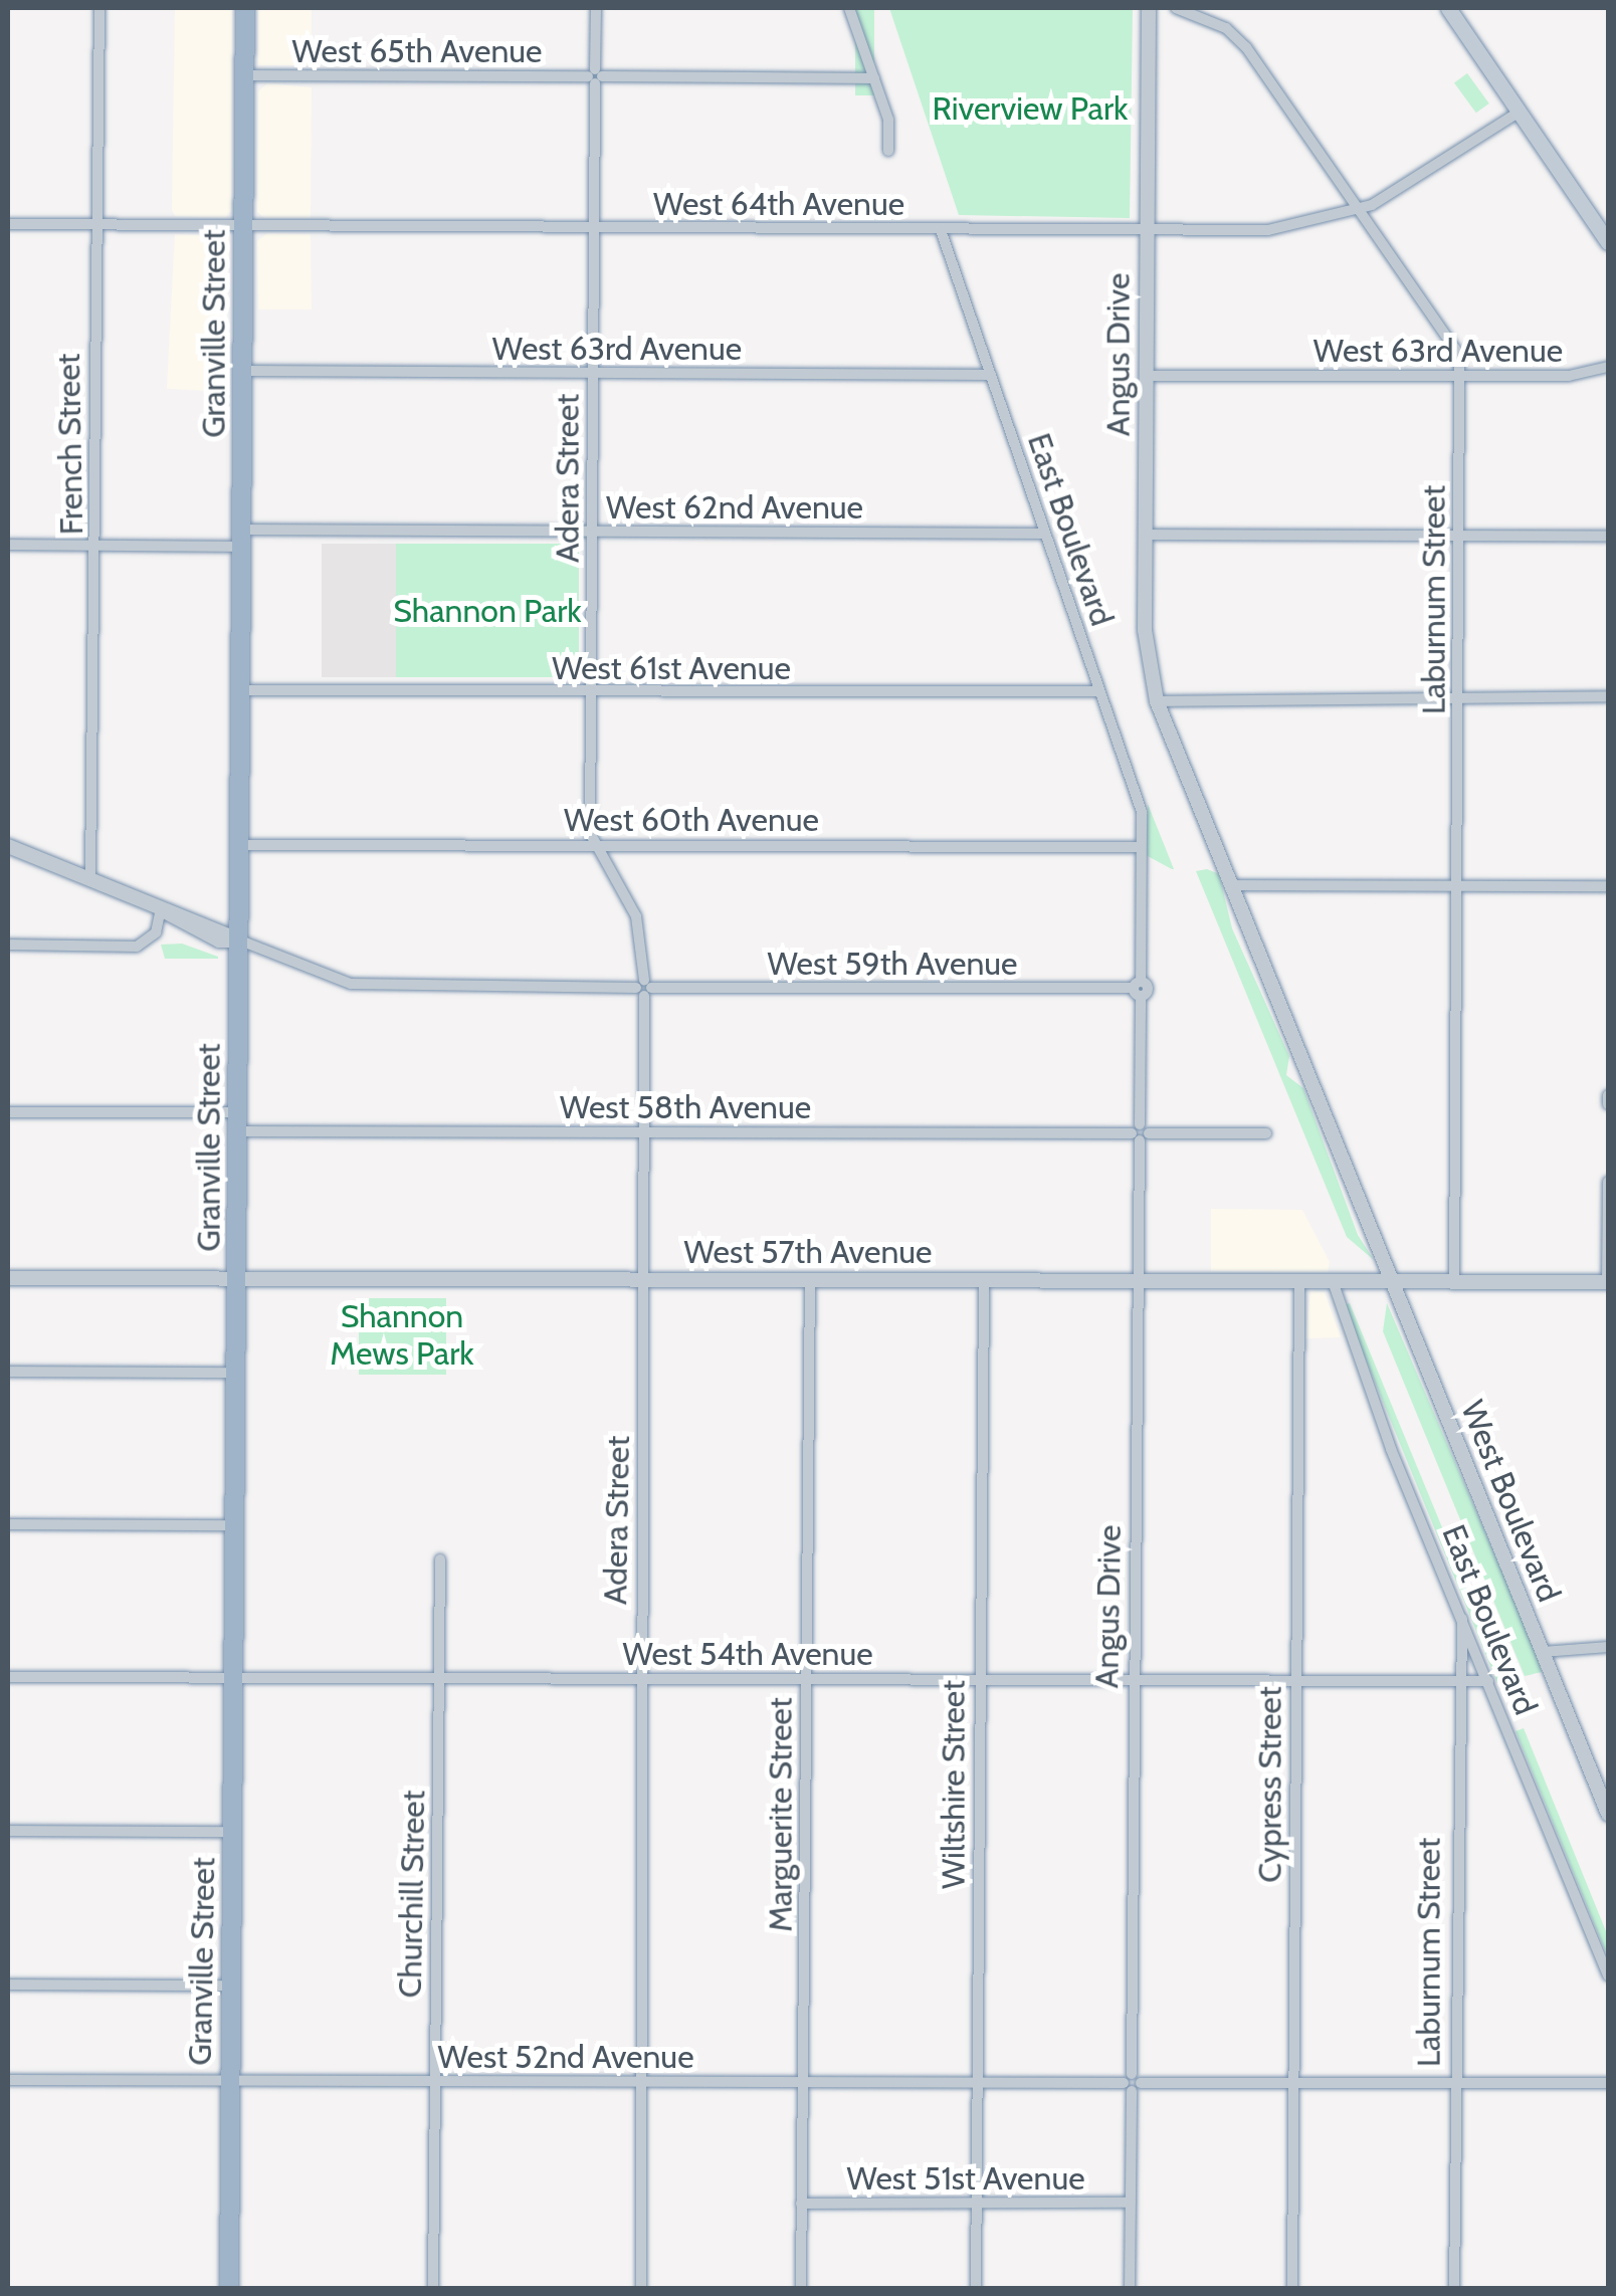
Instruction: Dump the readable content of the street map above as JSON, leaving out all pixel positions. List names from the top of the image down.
{
  "streets": {
    "highway": ["Granville Street"],
    "street": [
      "West 65th Avenue",
      "West 64th Avenue",
      "West 63rd Avenue",
      "Angus Drive",
      "French Street",
      "Adera Street",
      "West 62nd Avenue",
      "East Boulevard",
      "Laburnum Street",
      "West 61st Avenue",
      "West 60th Avenue",
      "West 59th Avenue",
      "West 58th Avenue",
      "West 57th Avenue",
      "West Boulevard",
      "West 54th Avenue",
      "Wiltshire Street",
      "Cypress Street",
      "Marguerite Street",
      "Churchill Street",
      "West 52nd Avenue",
      "West 51st Avenue"
    ]
  },
  "crossings": [
    ["West 65th Avenue", "Granville Street"],
    ["West 65th Avenue", "Adera Street"],
    ["West 64th Avenue", "Granville Street"],
    ["West 64th Avenue", "Angus Drive"],
    ["West 64th Avenue", "French Street"],
    ["West 64th Avenue", "Adera Street"],
    ["West 64th Avenue", "East Boulevard"],
    ["West 64th Avenue", "Laburnum Street"],
    ["Granville Street", "West 63rd Avenue"],
    ["Granville Street", "West 62nd Avenue"],
    ["Granville Street", "West 61st Avenue"],
    ["Granville Street", "West 60th Avenue"],
    ["Granville Street", "West 59th Avenue"],
    ["Granville Street", "West 58th Avenue"],
    ["Granville Street", "West 57th Avenue"],
    ["Granville Street", "West 54th Avenue"],
    ["Granville Street", "West 52nd Avenue"],
    ["West 63rd Avenue", "Angus Drive"],
    ["West 63rd Avenue", "Adera Street"],
    ["West 63rd Avenue", "East Boulevard"],
    ["West 63rd Avenue", "Laburnum Street"],
    ["Angus Drive", "East Boulevard"],
    ["Angus Drive", "West 60th Avenue"],
    ["Angus Drive", "West 59th Avenue"],
    ["Angus Drive", "West 58th Avenue"],
    ["Angus Drive", "West 57th Avenue"],
    ["Angus Drive", "West Boulevard"],
    ["Angus Drive", "West 54th Avenue"],
    ["Angus Drive", "West 52nd Avenue"],
    ["Angus Drive", "West 51st Avenue"],
    ["French Street", "West 62nd Avenue"],
    ["Adera Street", "West 62nd Avenue"],
    ["Adera Street", "West 61st Avenue"],
    ["Adera Street", "West 60th Avenue"],
    ["Adera Street", "West 59th Avenue"],
    ["Adera Street", "West 58th Avenue"],
    ["Adera Street", "West 57th Avenue"],
    ["Adera Street", "West 54th Avenue"],
    ["Adera Street", "West 52nd Avenue"],
    ["West 62nd Avenue", "East Boulevard"],
    ["East Boulevard", "Laburnum Street"],
    ["East Boulevard", "West 61st Avenue"],
    ["East Boulevard", "West 60th Avenue"],
    ["East Boulevard", "West 57th Avenue"],
    ["East Boulevard", "West 54th Avenue"],
    ["Laburnum Street", "West 57th Avenue"],
    ["Laburnum Street", "West 54th Avenue"],
    ["Laburnum Street", "West 52nd Avenue"],
    ["West 57th Avenue", "West Boulevard"],
    ["West 57th Avenue", "Wiltshire Street"],
    ["West 57th Avenue", "Cypress Street"],
    ["West 57th Avenue", "Marguerite Street"],
    ["West 54th Avenue", "Wiltshire Street"],
    ["West 54th Avenue", "Cypress Street"],
    ["West 54th Avenue", "Marguerite Street"],
    ["West 54th Avenue", "Churchill Street"],
    ["Wiltshire Street", "West 52nd Avenue"],
    ["Wiltshire Street", "West 51st Avenue"],
    ["Cypress Street", "West 52nd Avenue"],
    ["Marguerite Street", "West 52nd Avenue"],
    ["Marguerite Street", "West 51st Avenue"],
    ["Churchill Street", "West 52nd Avenue"]
  ],
  "parks": ["Riverview Park", "Shannon Park", "Shannon Mews Park"]
}
